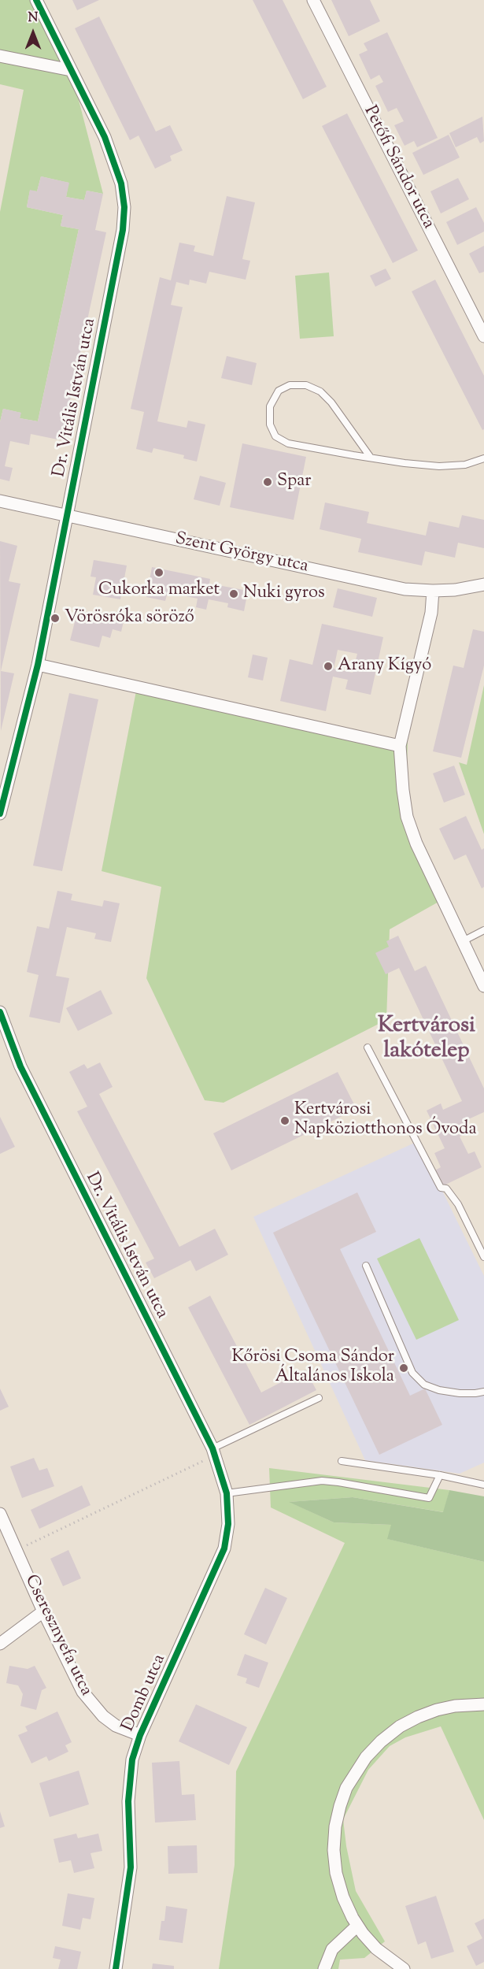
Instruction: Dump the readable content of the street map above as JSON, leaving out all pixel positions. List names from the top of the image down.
{
  "streets": {
    "street": [
      "Petőfi Sándor utca",
      "Dr. Vitális István utca",
      "Szent György utca",
      "Cseresznyefa utca",
      "Domb utca"
    ]
  },
  "crossings": [
    ["Dr. Vitális István utca", "Szent György utca"],
    ["Dr. Vitális István utca", "Domb utca"],
    ["Cseresznyefa utca", "Domb utca"]
  ],
  "districts": ["Kertvárosi lakótelep"],
  "places": [
    "Spar",
    "Cukorka market",
    "Nuki gyros",
    "Vörösróka söröző",
    "Arany Kígyó",
    "Kertvárosi Napköziotthonos Óvoda",
    "Kőrösi Csoma Sándor Általános Iskola"
  ],
  "north": "top"
}
